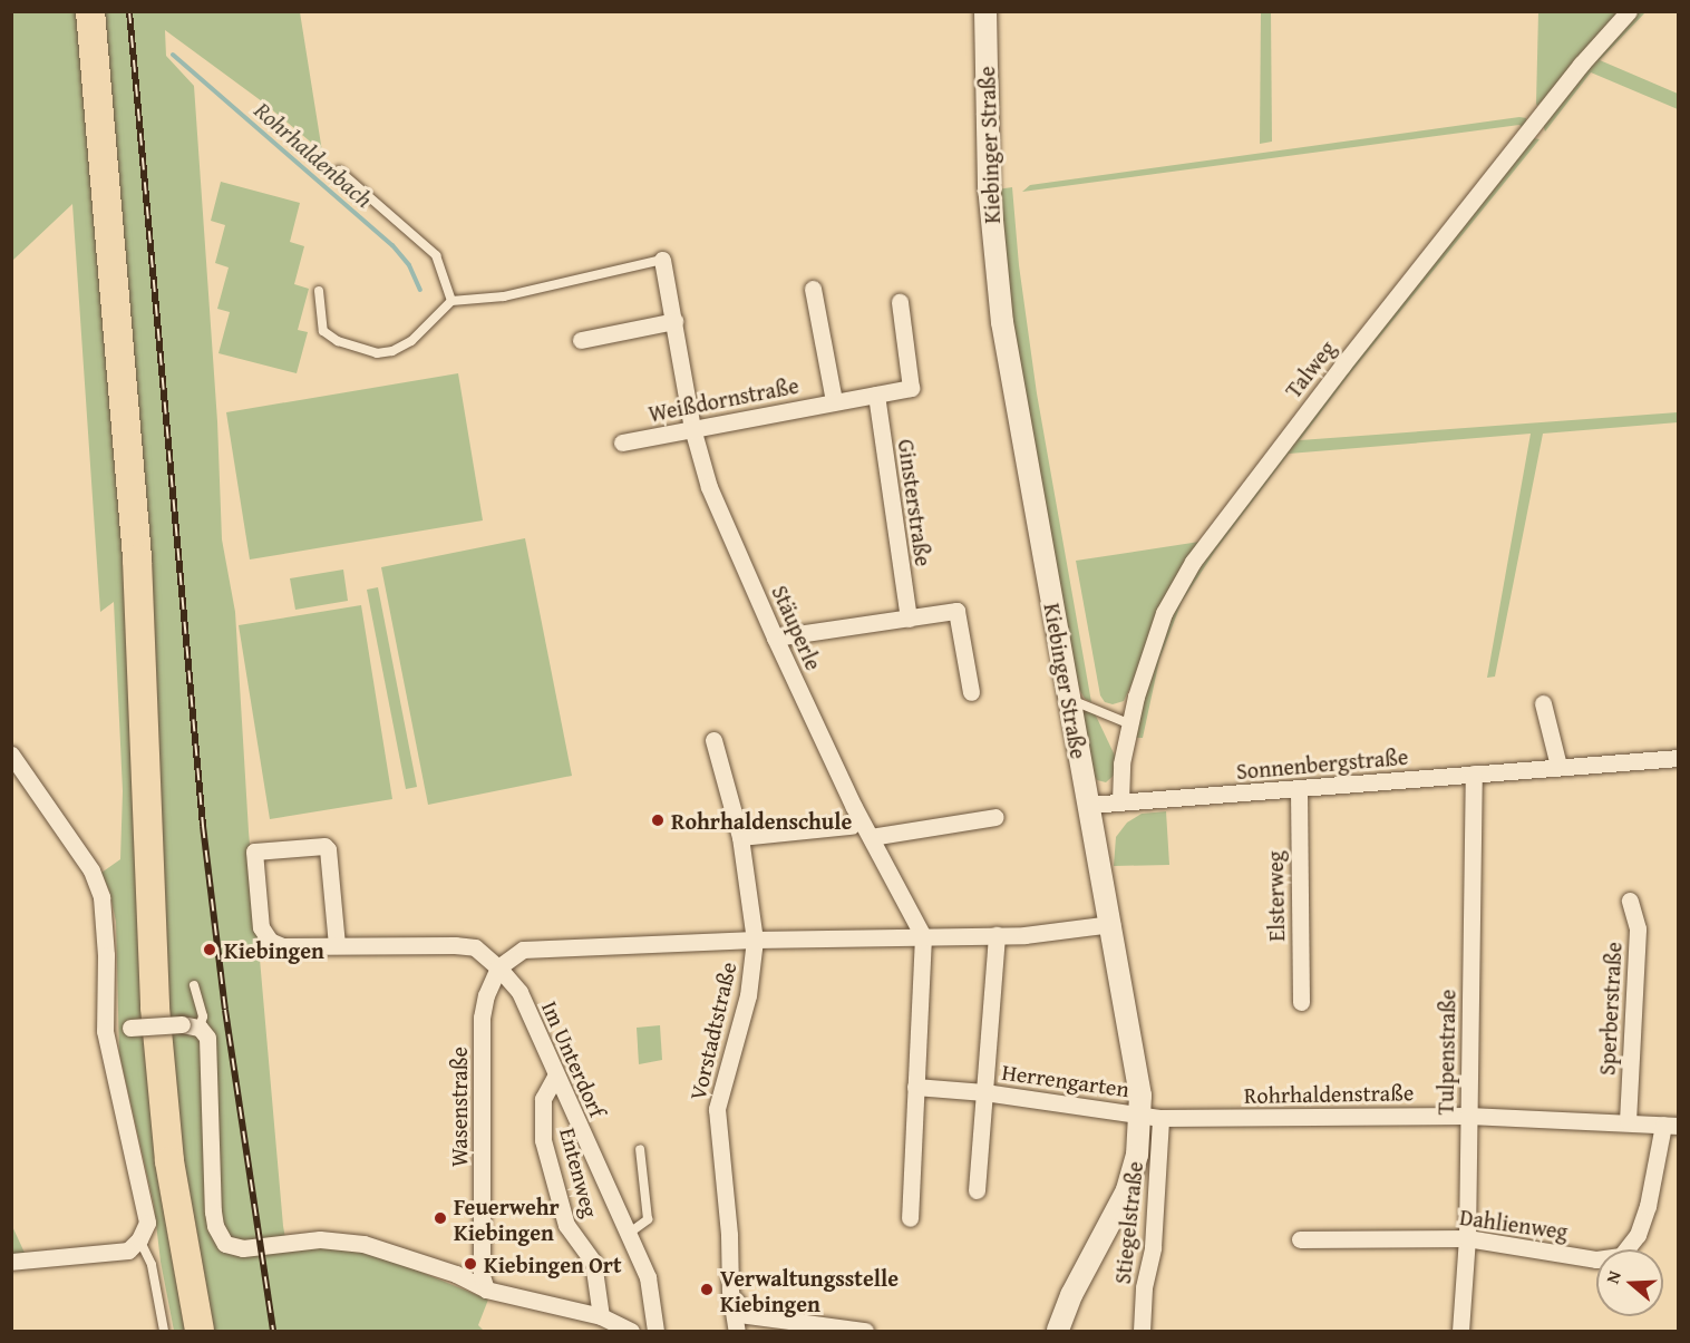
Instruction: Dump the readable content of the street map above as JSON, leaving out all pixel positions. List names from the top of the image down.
{
  "streets": {
    "street": [
      "Kiebinger Straße",
      "Talweg",
      "Weißdornstraße",
      "Ginsterstraße",
      "Stäuperle",
      "Sonnenbergstraße",
      "Elsterweg",
      "Sperberstraße",
      "Vorstadtstraße",
      "Tulpenstraße",
      "Im Unterdorf",
      "Herrengarten",
      "Rohrhaldenstraße",
      "Wasenstraße",
      "Entenweg",
      "Stiegelstraße",
      "Dahlienweg"
    ]
  },
  "crossings": [
    ["Kiebinger Straße", "Sonnenbergstraße"],
    ["Kiebinger Straße", "Vorstadtstraße"],
    ["Kiebinger Straße", "Herrengarten"],
    ["Kiebinger Straße", "Rohrhaldenstraße"],
    ["Kiebinger Straße", "Stiegelstraße"],
    ["Talweg", "Sonnenbergstraße"],
    ["Weißdornstraße", "Ginsterstraße"],
    ["Weißdornstraße", "Stäuperle"],
    ["Stäuperle", "Vorstadtstraße"],
    ["Sonnenbergstraße", "Elsterweg"],
    ["Sonnenbergstraße", "Tulpenstraße"],
    ["Sperberstraße", "Rohrhaldenstraße"],
    ["Vorstadtstraße", "Im Unterdorf"],
    ["Vorstadtstraße", "Herrengarten"],
    ["Vorstadtstraße", "Wasenstraße"],
    ["Tulpenstraße", "Rohrhaldenstraße"],
    ["Tulpenstraße", "Dahlienweg"],
    ["Im Unterdorf", "Wasenstraße"],
    ["Im Unterdorf", "Entenweg"],
    ["Herrengarten", "Rohrhaldenstraße"],
    ["Herrengarten", "Stiegelstraße"],
    ["Rohrhaldenstraße", "Stiegelstraße"],
    ["Rohrhaldenstraße", "Dahlienweg"]
  ],
  "water": ["Rohrhaldenbach"],
  "places": [
    "Rohrhaldenschule",
    "Kiebingen",
    "Feuerwehr Kiebingen",
    "Kiebingen Ort",
    "Verwaltungsstelle Kiebingen"
  ],
  "north": "left"
}
